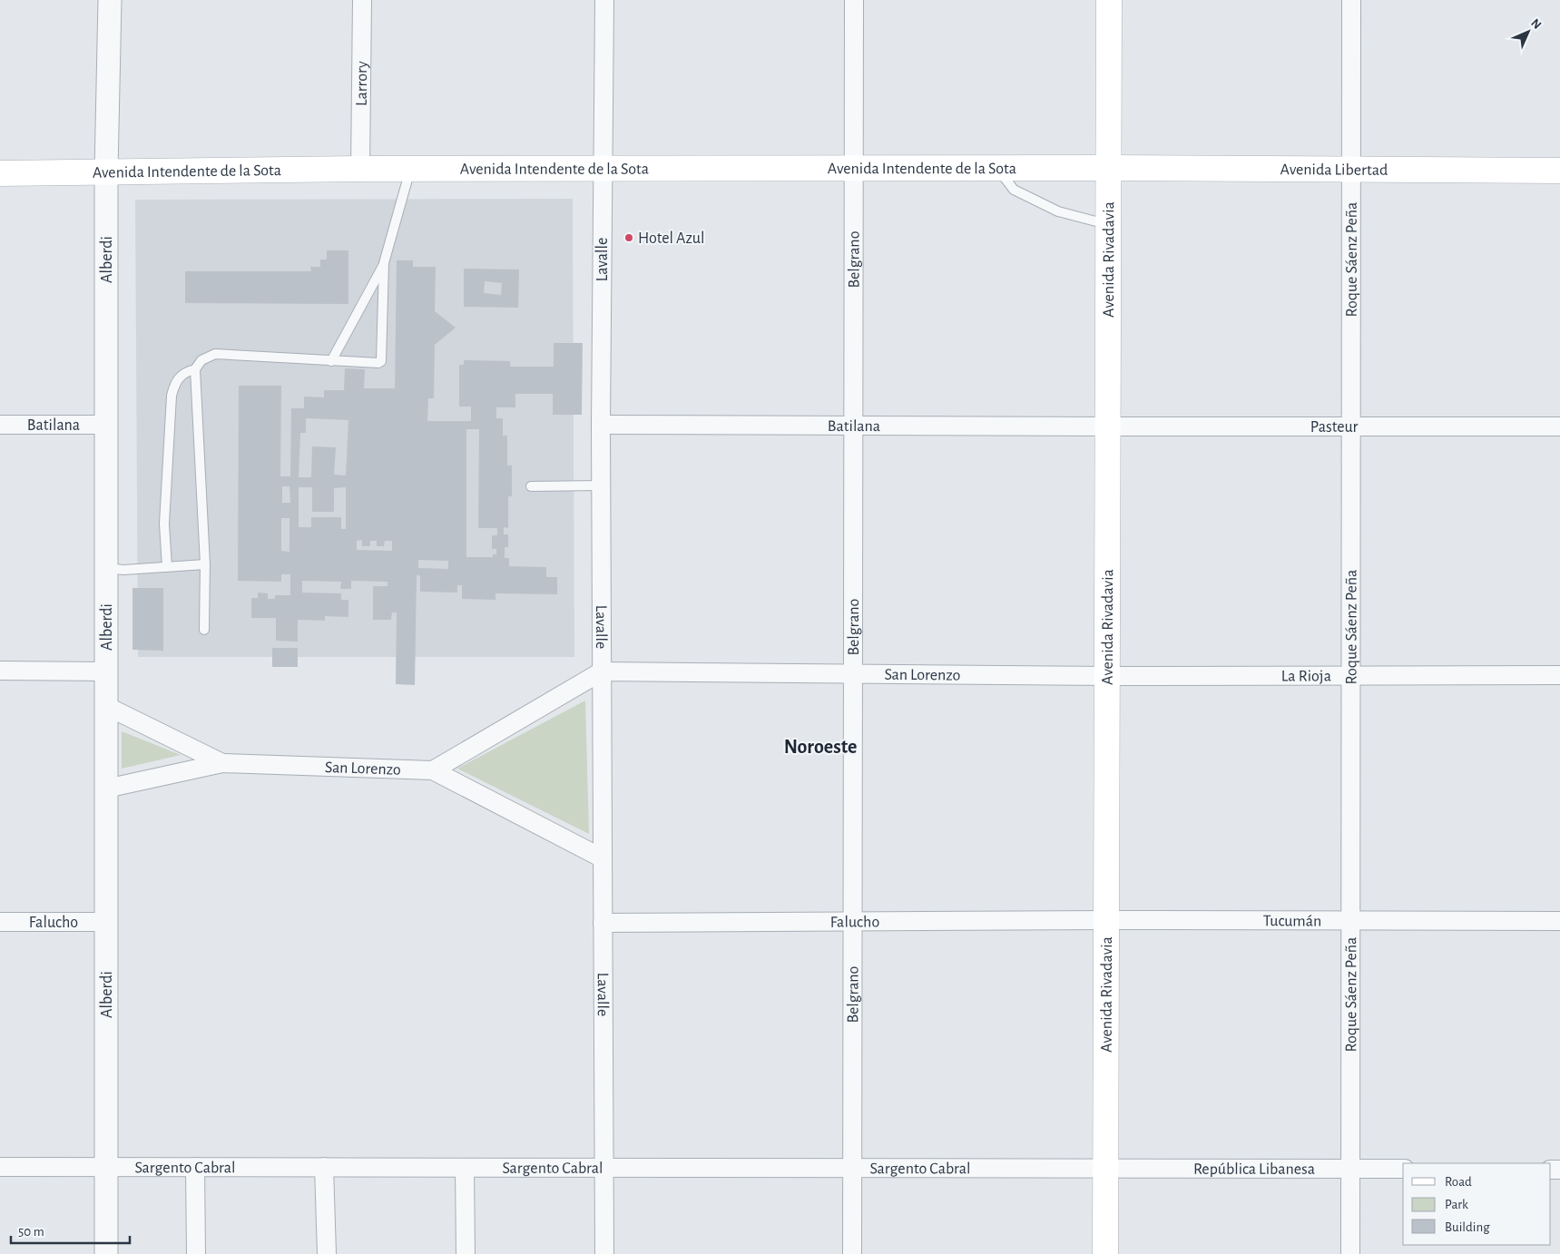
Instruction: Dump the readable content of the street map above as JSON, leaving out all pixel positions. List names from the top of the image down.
{
  "streets": {
    "main road": ["Avenida Intendente de la Sota", "Avenida Libertad", "Avenida Rivadavia"],
    "street": [
      "Larrory",
      "Alberdi",
      "Lavalle",
      "Belgrano",
      "Roque Sáenz Peña",
      "Batilana",
      "Pasteur",
      "San Lorenzo",
      "La Rioja",
      "Tucumán",
      "Falucho",
      "Sargento Cabral",
      "República Libanesa"
    ]
  },
  "crossings": [
    ["Larrory", "Avenida Intendente de la Sota"],
    ["Avenida Intendente de la Sota", "Avenida Libertad"],
    ["Avenida Intendente de la Sota", "Alberdi"],
    ["Avenida Intendente de la Sota", "Lavalle"],
    ["Avenida Intendente de la Sota", "Belgrano"],
    ["Avenida Intendente de la Sota", "Avenida Rivadavia"],
    ["Avenida Libertad", "Avenida Rivadavia"],
    ["Avenida Libertad", "Roque Sáenz Peña"],
    ["Alberdi", "Batilana"],
    ["Alberdi", "San Lorenzo"],
    ["Alberdi", "Falucho"],
    ["Alberdi", "Sargento Cabral"],
    ["Lavalle", "Batilana"],
    ["Lavalle", "San Lorenzo"],
    ["Lavalle", "Falucho"],
    ["Lavalle", "Sargento Cabral"],
    ["Belgrano", "Batilana"],
    ["Belgrano", "San Lorenzo"],
    ["Belgrano", "Falucho"],
    ["Belgrano", "Sargento Cabral"],
    ["Avenida Rivadavia", "Batilana"],
    ["Avenida Rivadavia", "Pasteur"],
    ["Avenida Rivadavia", "San Lorenzo"],
    ["Avenida Rivadavia", "La Rioja"],
    ["Avenida Rivadavia", "Tucumán"],
    ["Avenida Rivadavia", "Falucho"],
    ["Avenida Rivadavia", "Sargento Cabral"],
    ["Avenida Rivadavia", "República Libanesa"],
    ["Roque Sáenz Peña", "Pasteur"],
    ["Roque Sáenz Peña", "La Rioja"],
    ["Roque Sáenz Peña", "Tucumán"],
    ["Roque Sáenz Peña", "República Libanesa"],
    ["Batilana", "Pasteur"],
    ["San Lorenzo", "La Rioja"],
    ["Tucumán", "Falucho"],
    ["Sargento Cabral", "República Libanesa"]
  ],
  "districts": ["Noroeste"],
  "places": ["Hotel Azul"],
  "legend": ["Road", "Park", "Building"],
  "scale_bar": "50 m",
  "north": "top right"
}
